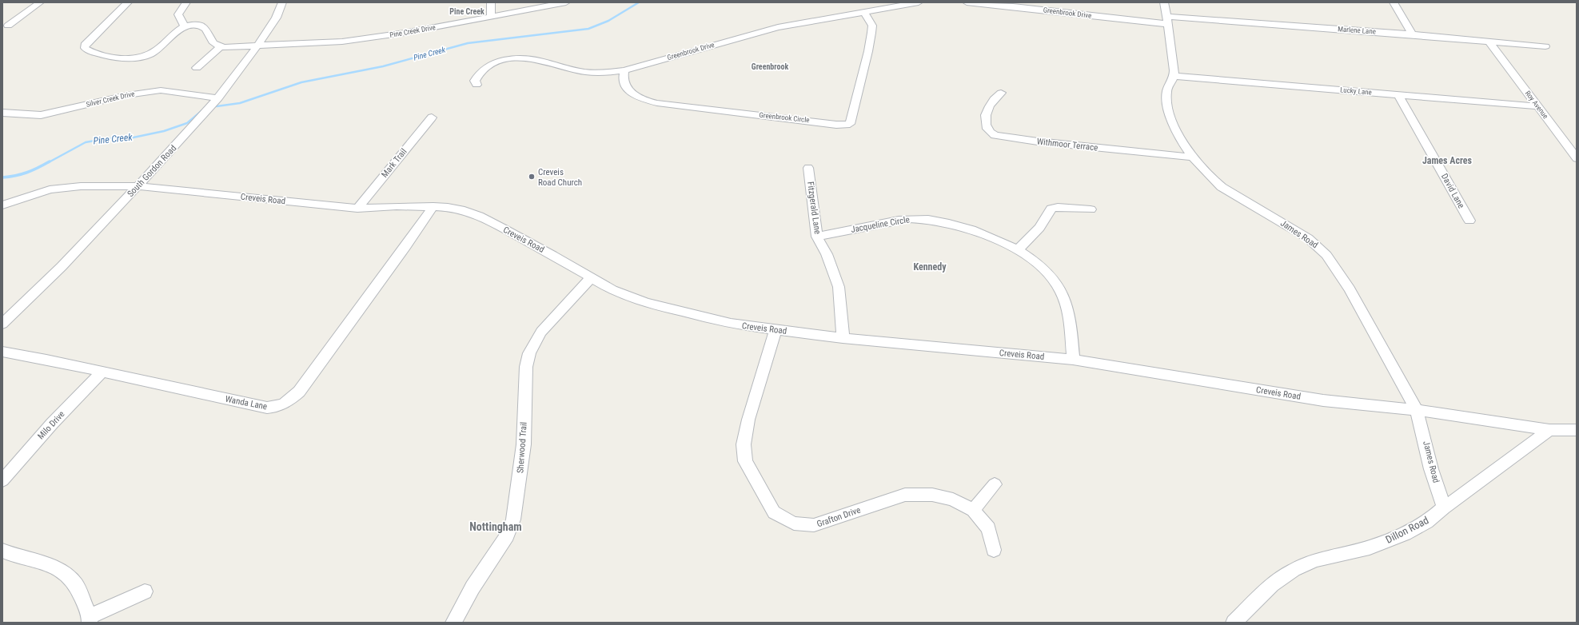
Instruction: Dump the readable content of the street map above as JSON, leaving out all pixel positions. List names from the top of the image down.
{
  "streets": {
    "street": [
      "Greenbrook Drive",
      "Marlene Lane",
      "Pine Creek Drive",
      "Lucky Lane",
      "Silver Creek Drive",
      "Roy Avenue",
      "Greenbrook Circle",
      "Withmoor Terrace",
      "Mark Trail",
      "South Gordon Road",
      "David Lane",
      "Creveis Road",
      "Fitzgerald Lane",
      "Jacqueline Circle",
      "James Road",
      "Wanda Lane",
      "Milo Drive",
      "Sherwood Trail",
      "Grafton Drive",
      "Dillon Road"
    ]
  },
  "crossings": [
    ["Greenbrook Drive", "Marlene Lane"],
    ["Greenbrook Drive", "Greenbrook Circle"],
    ["Marlene Lane", "Roy Avenue"],
    ["Pine Creek Drive", "South Gordon Road"],
    ["Lucky Lane", "Roy Avenue"],
    ["Lucky Lane", "David Lane"],
    ["Lucky Lane", "James Road"],
    ["Silver Creek Drive", "South Gordon Road"],
    ["Withmoor Terrace", "James Road"],
    ["Mark Trail", "Creveis Road"],
    ["South Gordon Road", "Creveis Road"],
    ["Creveis Road", "Fitzgerald Lane"],
    ["Creveis Road", "Jacqueline Circle"],
    ["Creveis Road", "James Road"],
    ["Creveis Road", "Wanda Lane"],
    ["Creveis Road", "Sherwood Trail"],
    ["Creveis Road", "Grafton Drive"],
    ["Creveis Road", "Dillon Road"],
    ["Fitzgerald Lane", "Jacqueline Circle"],
    ["James Road", "Dillon Road"],
    ["Wanda Lane", "Milo Drive"]
  ],
  "districts": [
    "Pine Creek",
    "Greenbrook",
    "James Acres",
    "Kennedy",
    "Nottingham"
  ],
  "water": ["Pine Creek"],
  "places": ["Creveis Road Church"]
}
